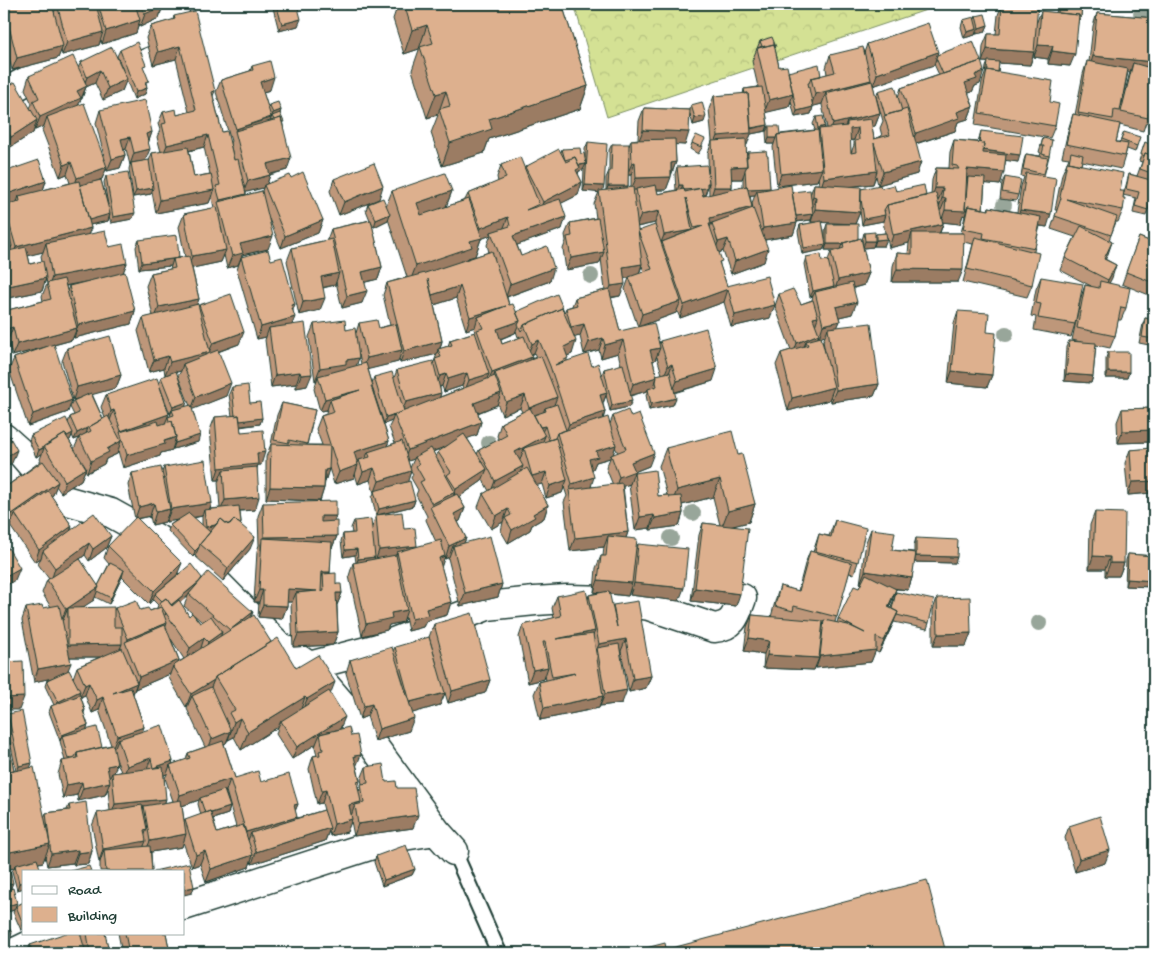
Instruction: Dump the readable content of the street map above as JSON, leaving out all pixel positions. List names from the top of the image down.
{
  "legend": ["Road", "Building"]
}
